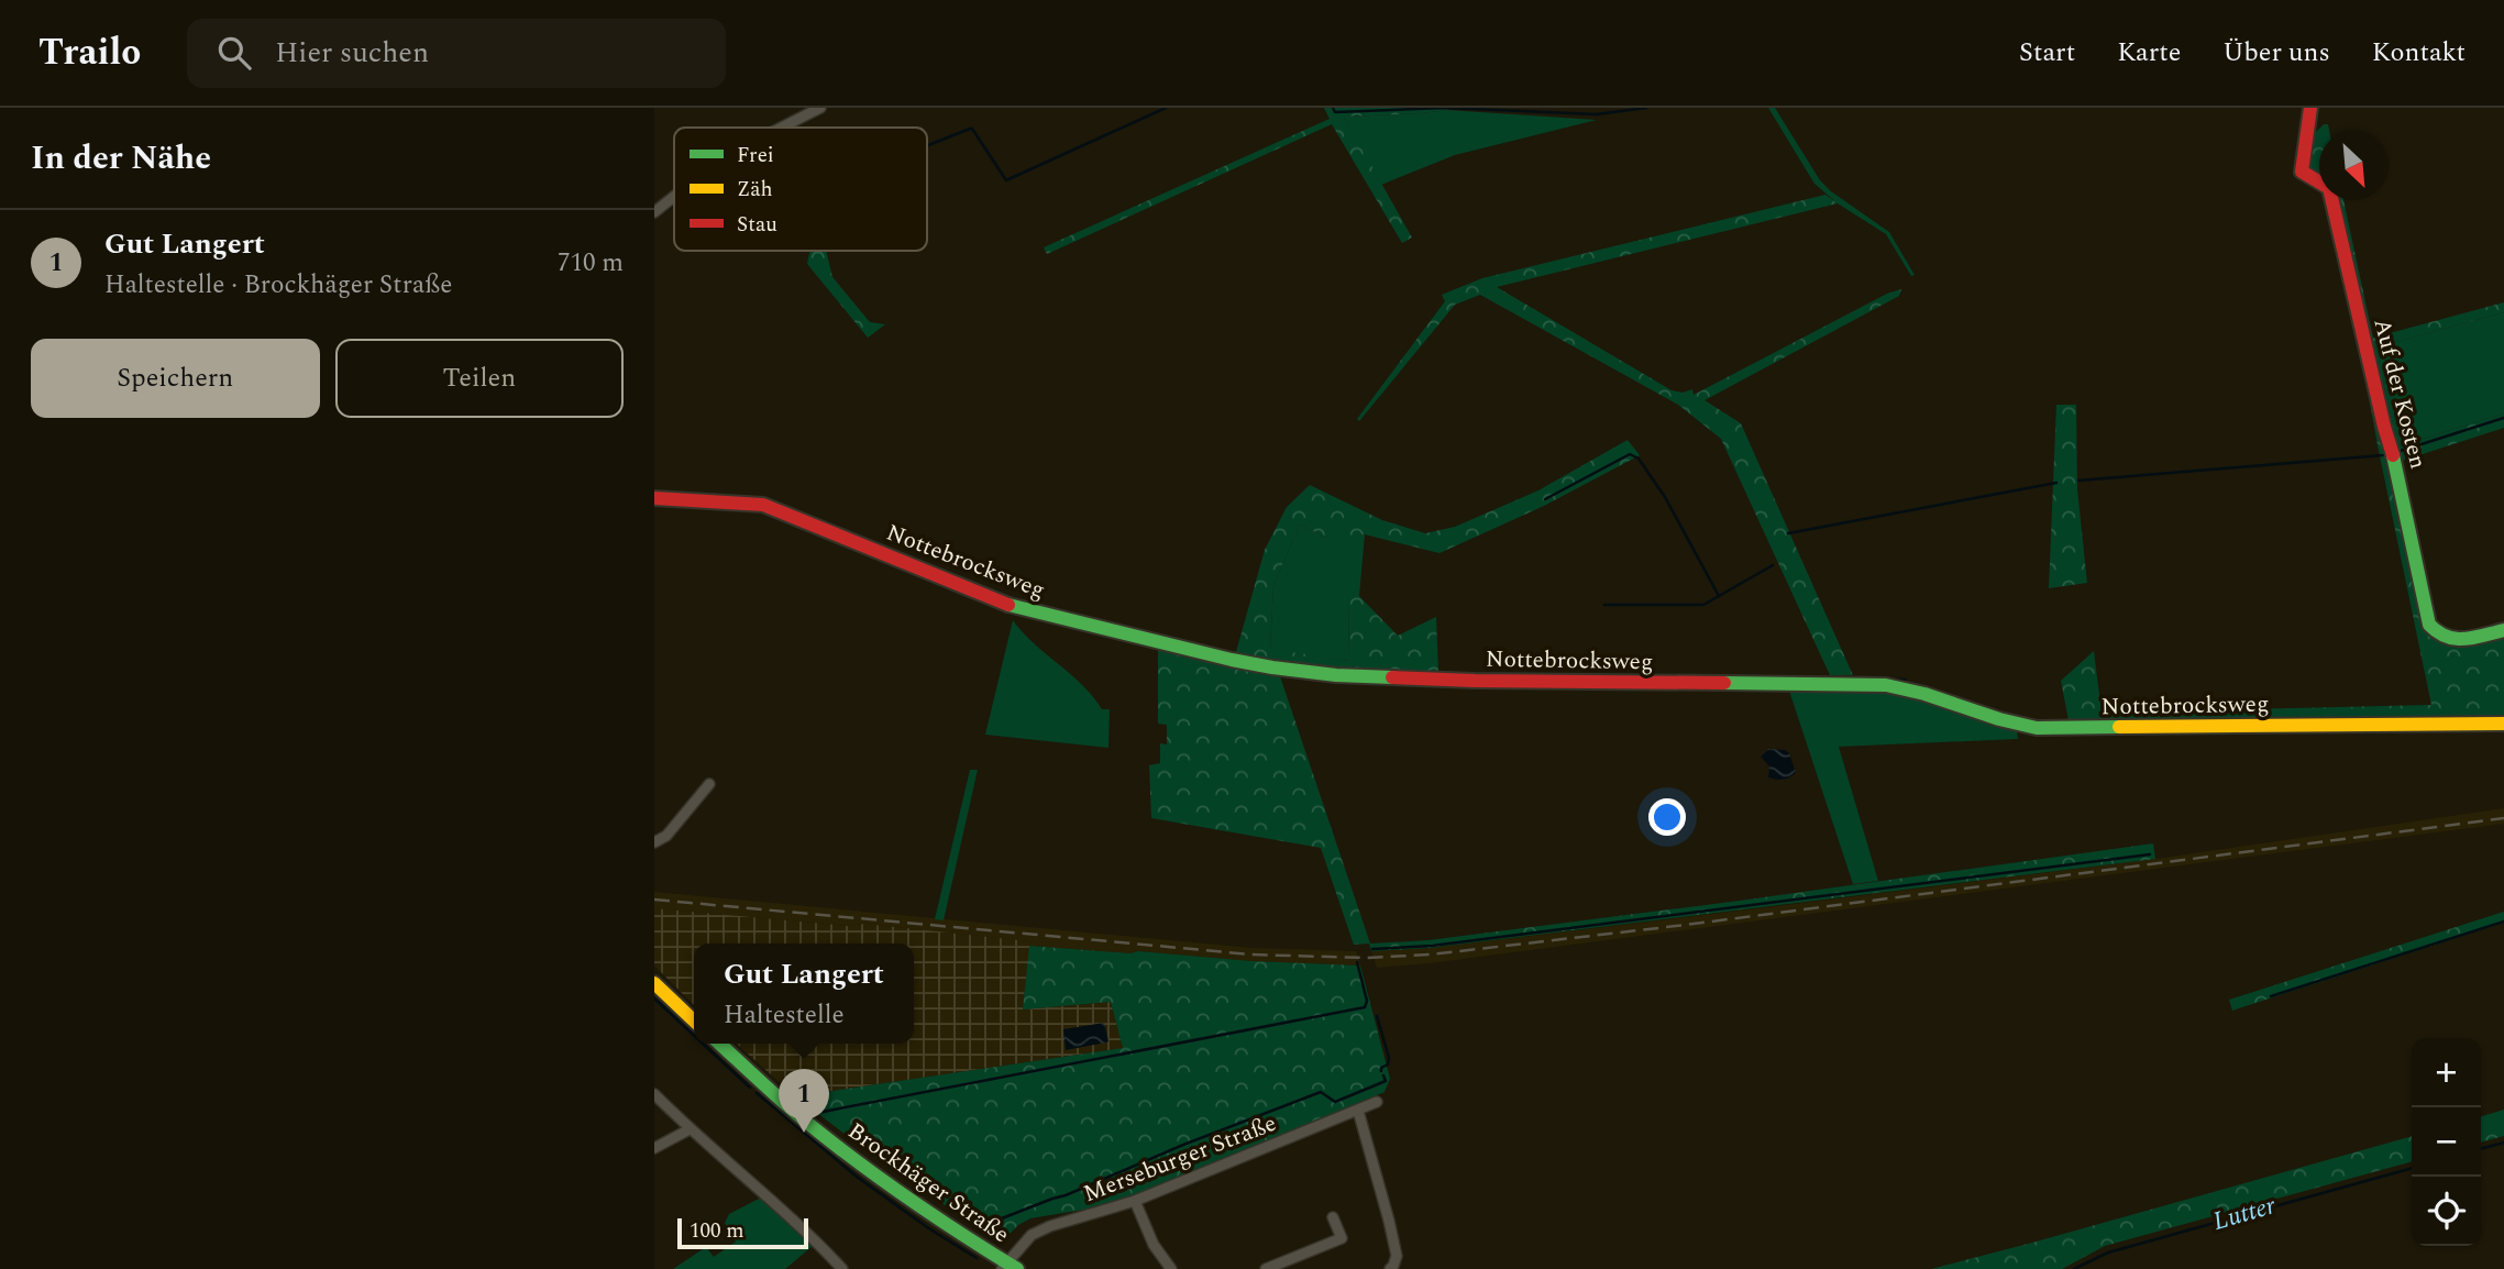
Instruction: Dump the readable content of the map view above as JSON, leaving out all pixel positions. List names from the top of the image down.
{
  "streets": {
    "street": [
      "Auf der Kosten",
      "Nottebrocksweg",
      "Merseburger Straße",
      "Brockhäger Straße"
    ]
  },
  "crossings": [
    ["Merseburger Straße", "Brockhäger Straße"]
  ],
  "water": ["Lutter"],
  "legend": ["Frei", "Zäh", "Stau"],
  "scale_bar": "100 m",
  "north": "bottom right",
  "page": {
    "header": "Trailo",
    "search": "Hier suchen",
    "nav": [
      "Start",
      "Karte",
      "Über uns",
      "Kontakt"
    ],
    "heading": "In der Nähe",
    "list": [
      {
        "mark": "1",
        "name": "Gut Langert",
        "note": "Haltestelle · Brockhäger Straße",
        "value": "710 m"
      }
    ],
    "buttons": ["Speichern", "Teilen"],
    "popup": ["Gut Langert", "Haltestelle"],
    "map_buttons": ["+", "−"],
    "pins": "1",
    "scale": "100 m"
  }
}
